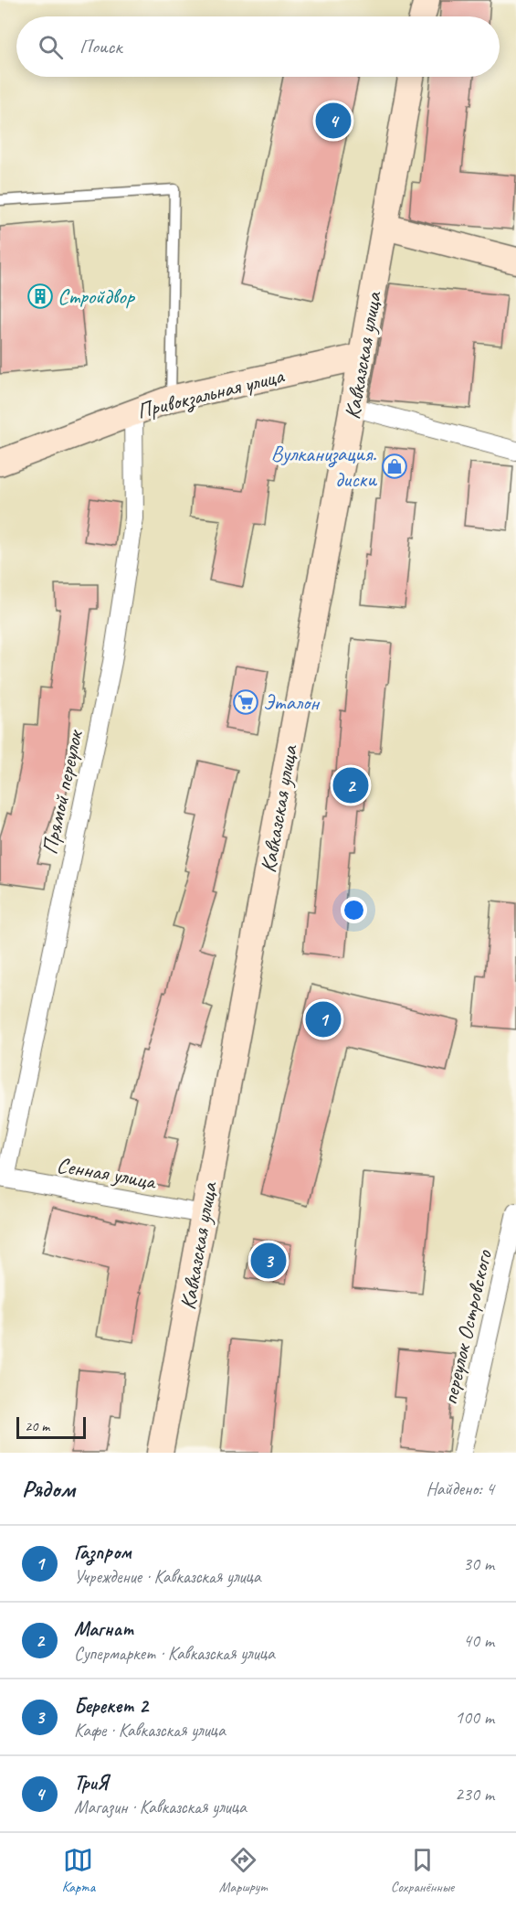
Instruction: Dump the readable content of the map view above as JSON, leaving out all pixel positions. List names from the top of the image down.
{
  "streets": {
    "main road": ["Кавказская улица", "Привокзальная улица"],
    "street": ["Прямой переулок", "Сенная улица", "переулок Островского"]
  },
  "crossings": [
    ["Кавказская улица", "Привокзальная улица"],
    ["Кавказская улица", "Сенная улица"],
    ["Привокзальная улица", "Прямой переулок"],
    ["Прямой переулок", "Сенная улица"]
  ],
  "places": {
    "building": ["Стройдвор"],
    "shop": ["Вулканизация. диски"],
    "supermarket": ["Эталон"]
  },
  "scale_bar": "20 m",
  "page": {
    "search": "Поиск",
    "pins": [
      "4",
      "2",
      "1",
      "3"
    ],
    "scale": "20 m",
    "heading": ["Рядом", "Найдено: 4"],
    "list": [
      {
        "mark": "1",
        "name": "Газпром",
        "note": "Учреждение · Кавказская улица",
        "value": "30 m"
      },
      {
        "mark": "2",
        "name": "Магнат",
        "note": "Супермаркет · Кавказская улица",
        "value": "40 m"
      },
      {
        "mark": "3",
        "name": "Берекет 2",
        "note": "Кафе · Кавказская улица",
        "value": "100 m"
      },
      {
        "mark": "4",
        "name": "ТриЯ",
        "note": "Магазин · Кавказская улица",
        "value": "230 m"
      }
    ],
    "nav": ["Карта", "Маршрут", "Сохранённые"]
  }
}
